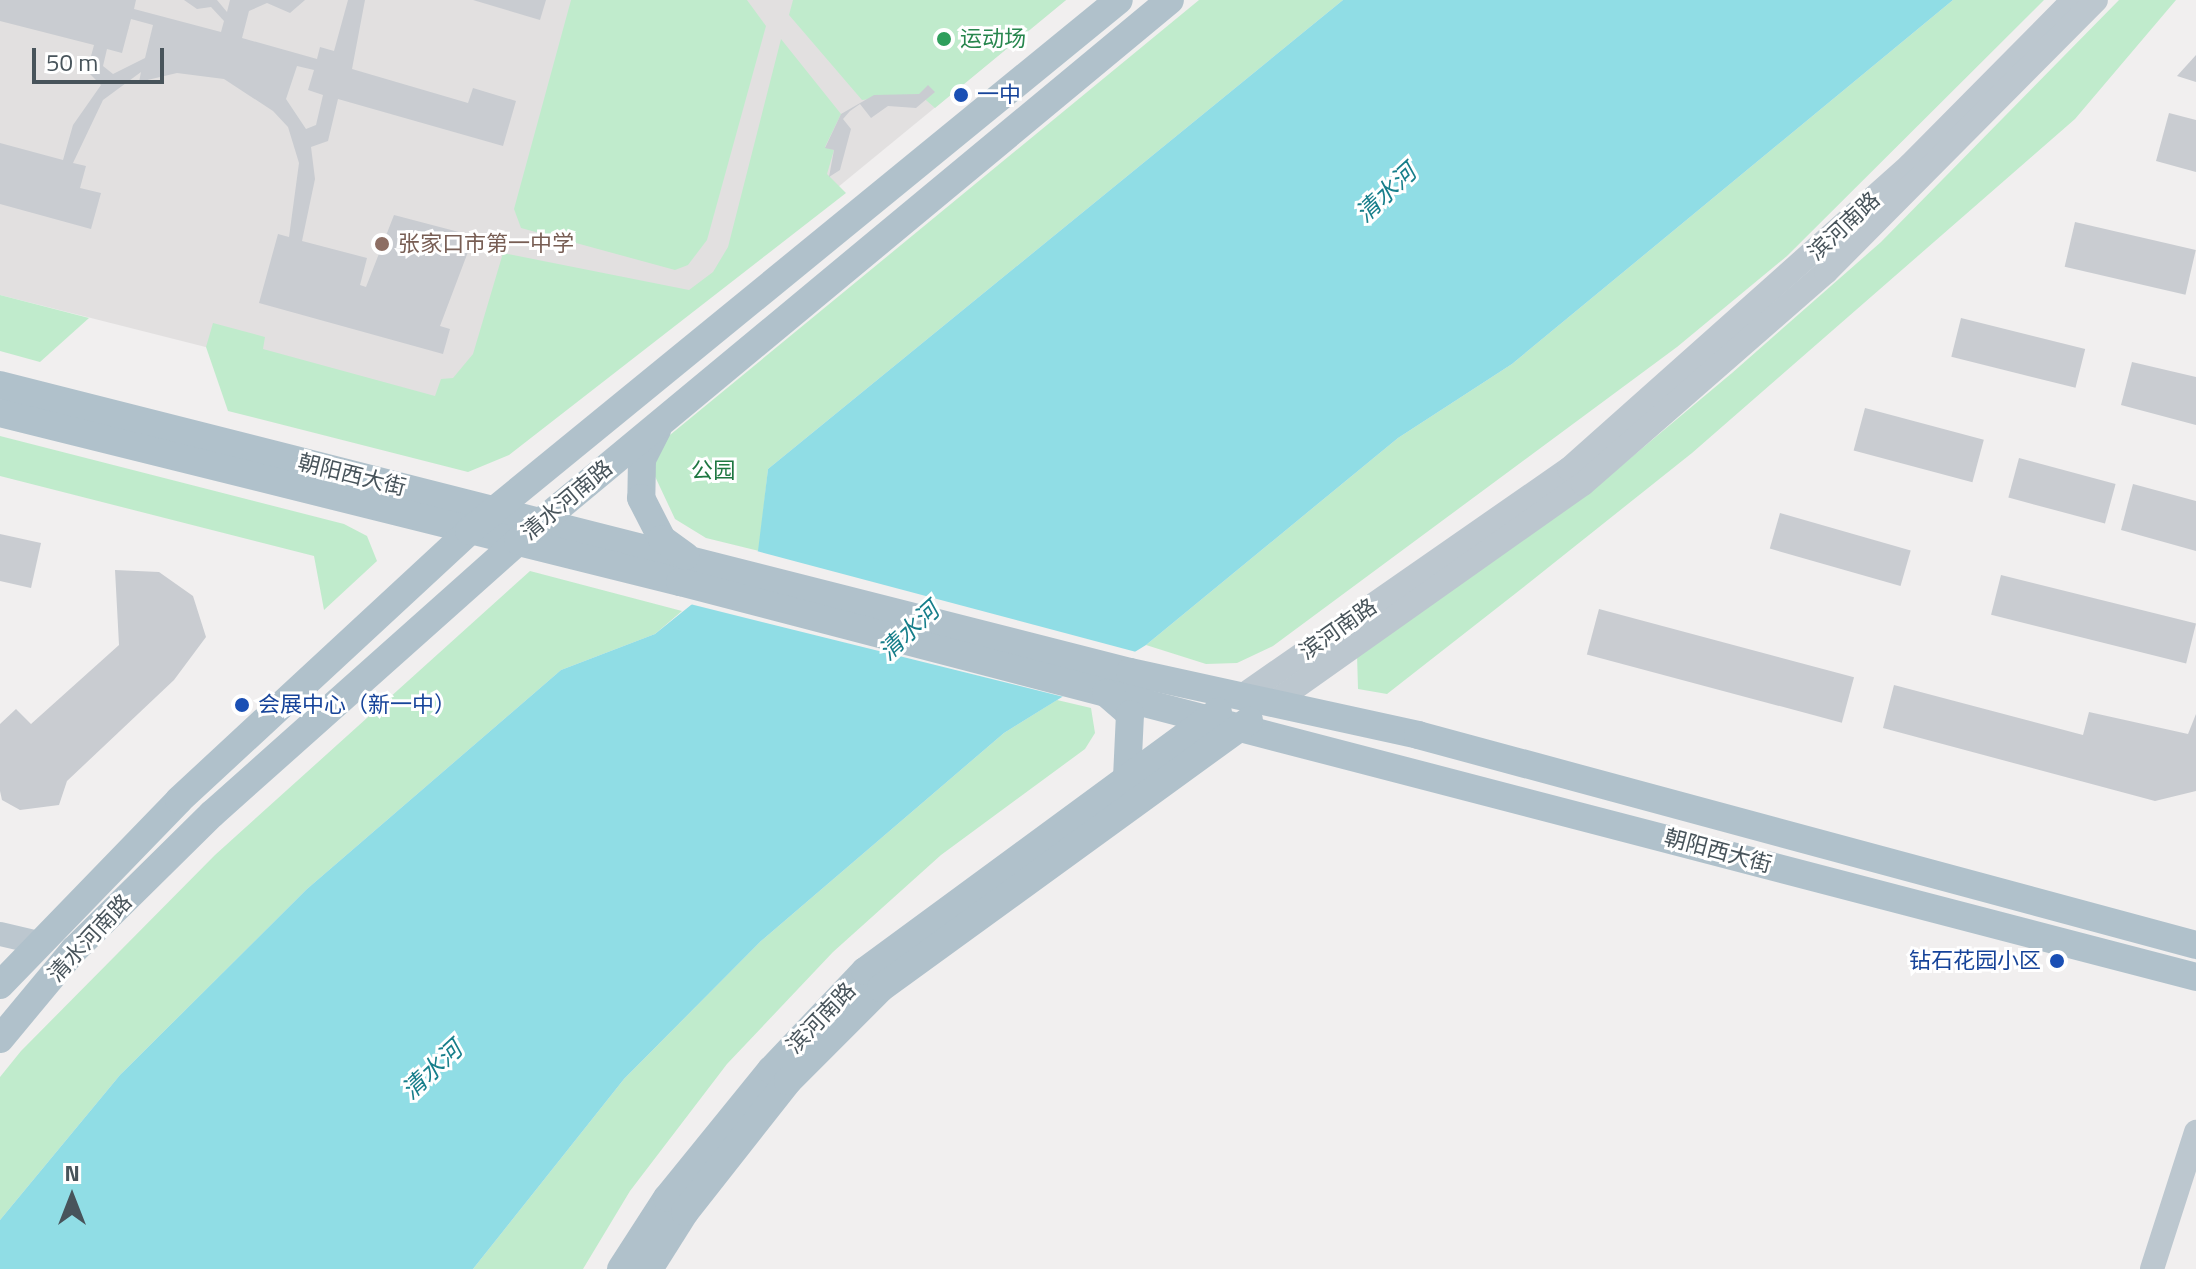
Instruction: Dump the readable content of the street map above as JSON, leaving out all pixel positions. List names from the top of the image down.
{
  "streets": {
    "main road": ["滨河南路", "朝阳西大街", "清水河南路"]
  },
  "crossings": [
    ["滨河南路", "朝阳西大街"],
    ["朝阳西大街", "清水河南路"]
  ],
  "water": ["清水河"],
  "parks": ["公园"],
  "places": [
    "运动场",
    "一中",
    "张家口市第一中学",
    "会展中心（新一中）",
    "钻石花园小区"
  ],
  "scale_bar": "50 m",
  "north": "top"
}
